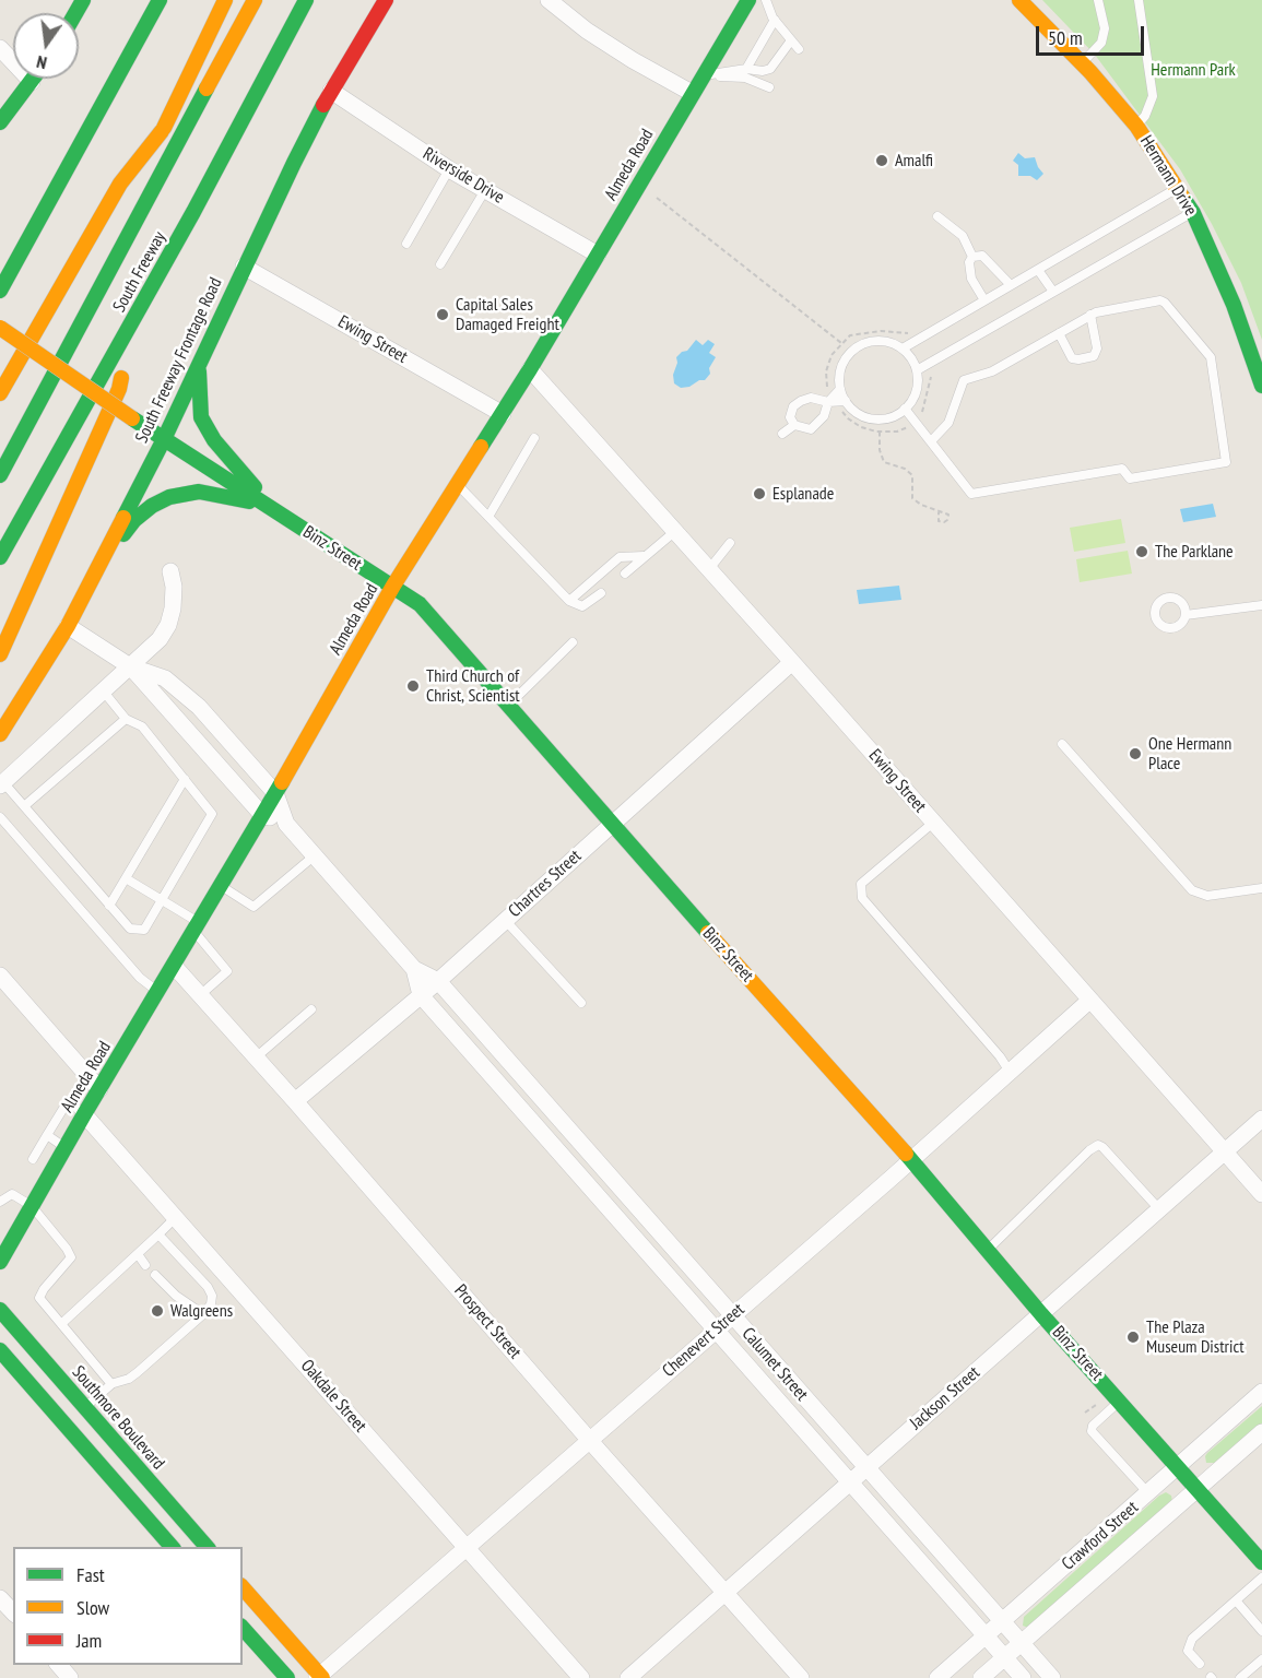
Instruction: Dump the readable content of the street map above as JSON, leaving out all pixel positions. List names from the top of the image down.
{
  "streets": {
    "main road": [
      "Almeda Road",
      "Hermann Drive",
      "South Freeway",
      "South Freeway Frontage Road",
      "Binz Street",
      "Southmore Boulevard"
    ],
    "street": [
      "Riverside Drive",
      "Ewing Street",
      "Chartres Street",
      "Prospect Street",
      "Chenevert Street",
      "Calumet Street",
      "Oakdale Street",
      "Jackson Street",
      "Crawford Street"
    ]
  },
  "crossings": [
    ["Almeda Road", "Riverside Drive"],
    ["Almeda Road", "Ewing Street"],
    ["Almeda Road", "Binz Street"],
    ["Almeda Road", "Prospect Street"],
    ["Almeda Road", "Calumet Street"],
    ["Almeda Road", "Oakdale Street"],
    ["Riverside Drive", "South Freeway Frontage Road"],
    ["Ewing Street", "South Freeway Frontage Road"],
    ["Ewing Street", "Chartres Street"],
    ["Ewing Street", "Chenevert Street"],
    ["Ewing Street", "Jackson Street"],
    ["South Freeway Frontage Road", "Binz Street"],
    ["Binz Street", "Chartres Street"],
    ["Binz Street", "Chenevert Street"],
    ["Binz Street", "Jackson Street"],
    ["Binz Street", "Crawford Street"],
    ["Chartres Street", "Prospect Street"],
    ["Chartres Street", "Calumet Street"],
    ["Prospect Street", "Chenevert Street"],
    ["Prospect Street", "Jackson Street"],
    ["Chenevert Street", "Calumet Street"],
    ["Chenevert Street", "Oakdale Street"],
    ["Calumet Street", "Jackson Street"],
    ["Calumet Street", "Crawford Street"]
  ],
  "parks": ["Hermann Park"],
  "places": [
    "Amalfi",
    "Capital Sales Damaged Freight",
    "Esplanade",
    "The Parklane",
    "Third Church of Christ, Scientist",
    "One Hermann Place",
    "Walgreens",
    "The Plaza Museum District"
  ],
  "legend": ["Fast", "Slow", "Jam"],
  "scale_bar": "50 m",
  "north": "bottom"
}
